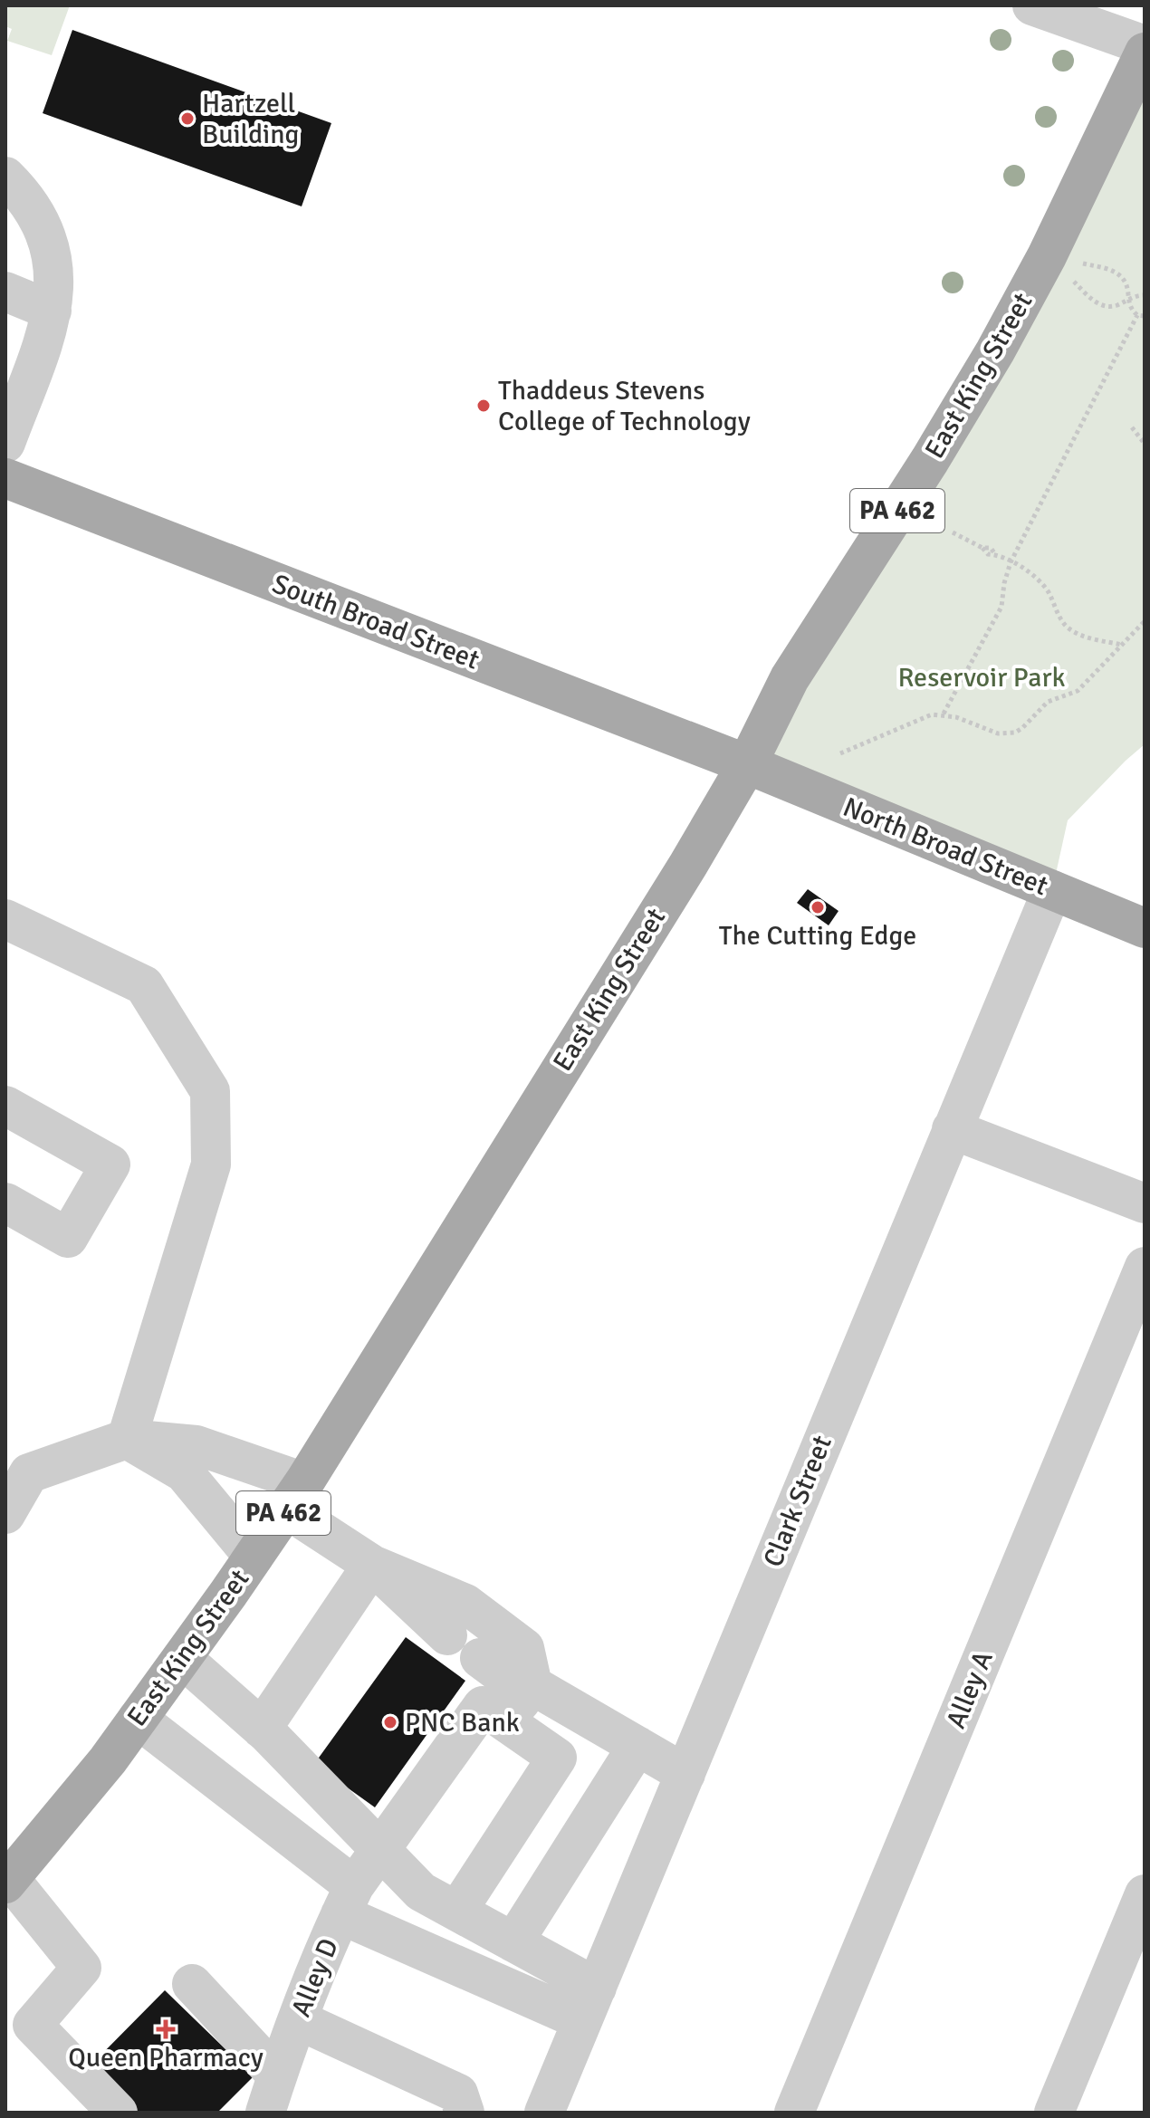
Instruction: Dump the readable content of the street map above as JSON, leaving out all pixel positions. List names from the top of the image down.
{
  "streets": {
    "main road": [
      "East King Street",
      "PA 462",
      "South Broad Street",
      "North Broad Street"
    ],
    "street": ["Clark Street", "Alley A", "Alley D"]
  },
  "crossings": [
    ["East King Street", "South Broad Street"],
    ["East King Street", "North Broad Street"],
    ["South Broad Street", "North Broad Street"],
    ["North Broad Street", "Clark Street"]
  ],
  "parks": ["Reservoir Park"],
  "places": {
    "other": [
      "Hartzell Building",
      "Thaddeus Stevens College of Technology",
      "The Cutting Edge",
      "PNC Bank"
    ],
    "health": ["Queen Pharmacy"]
  }
}
